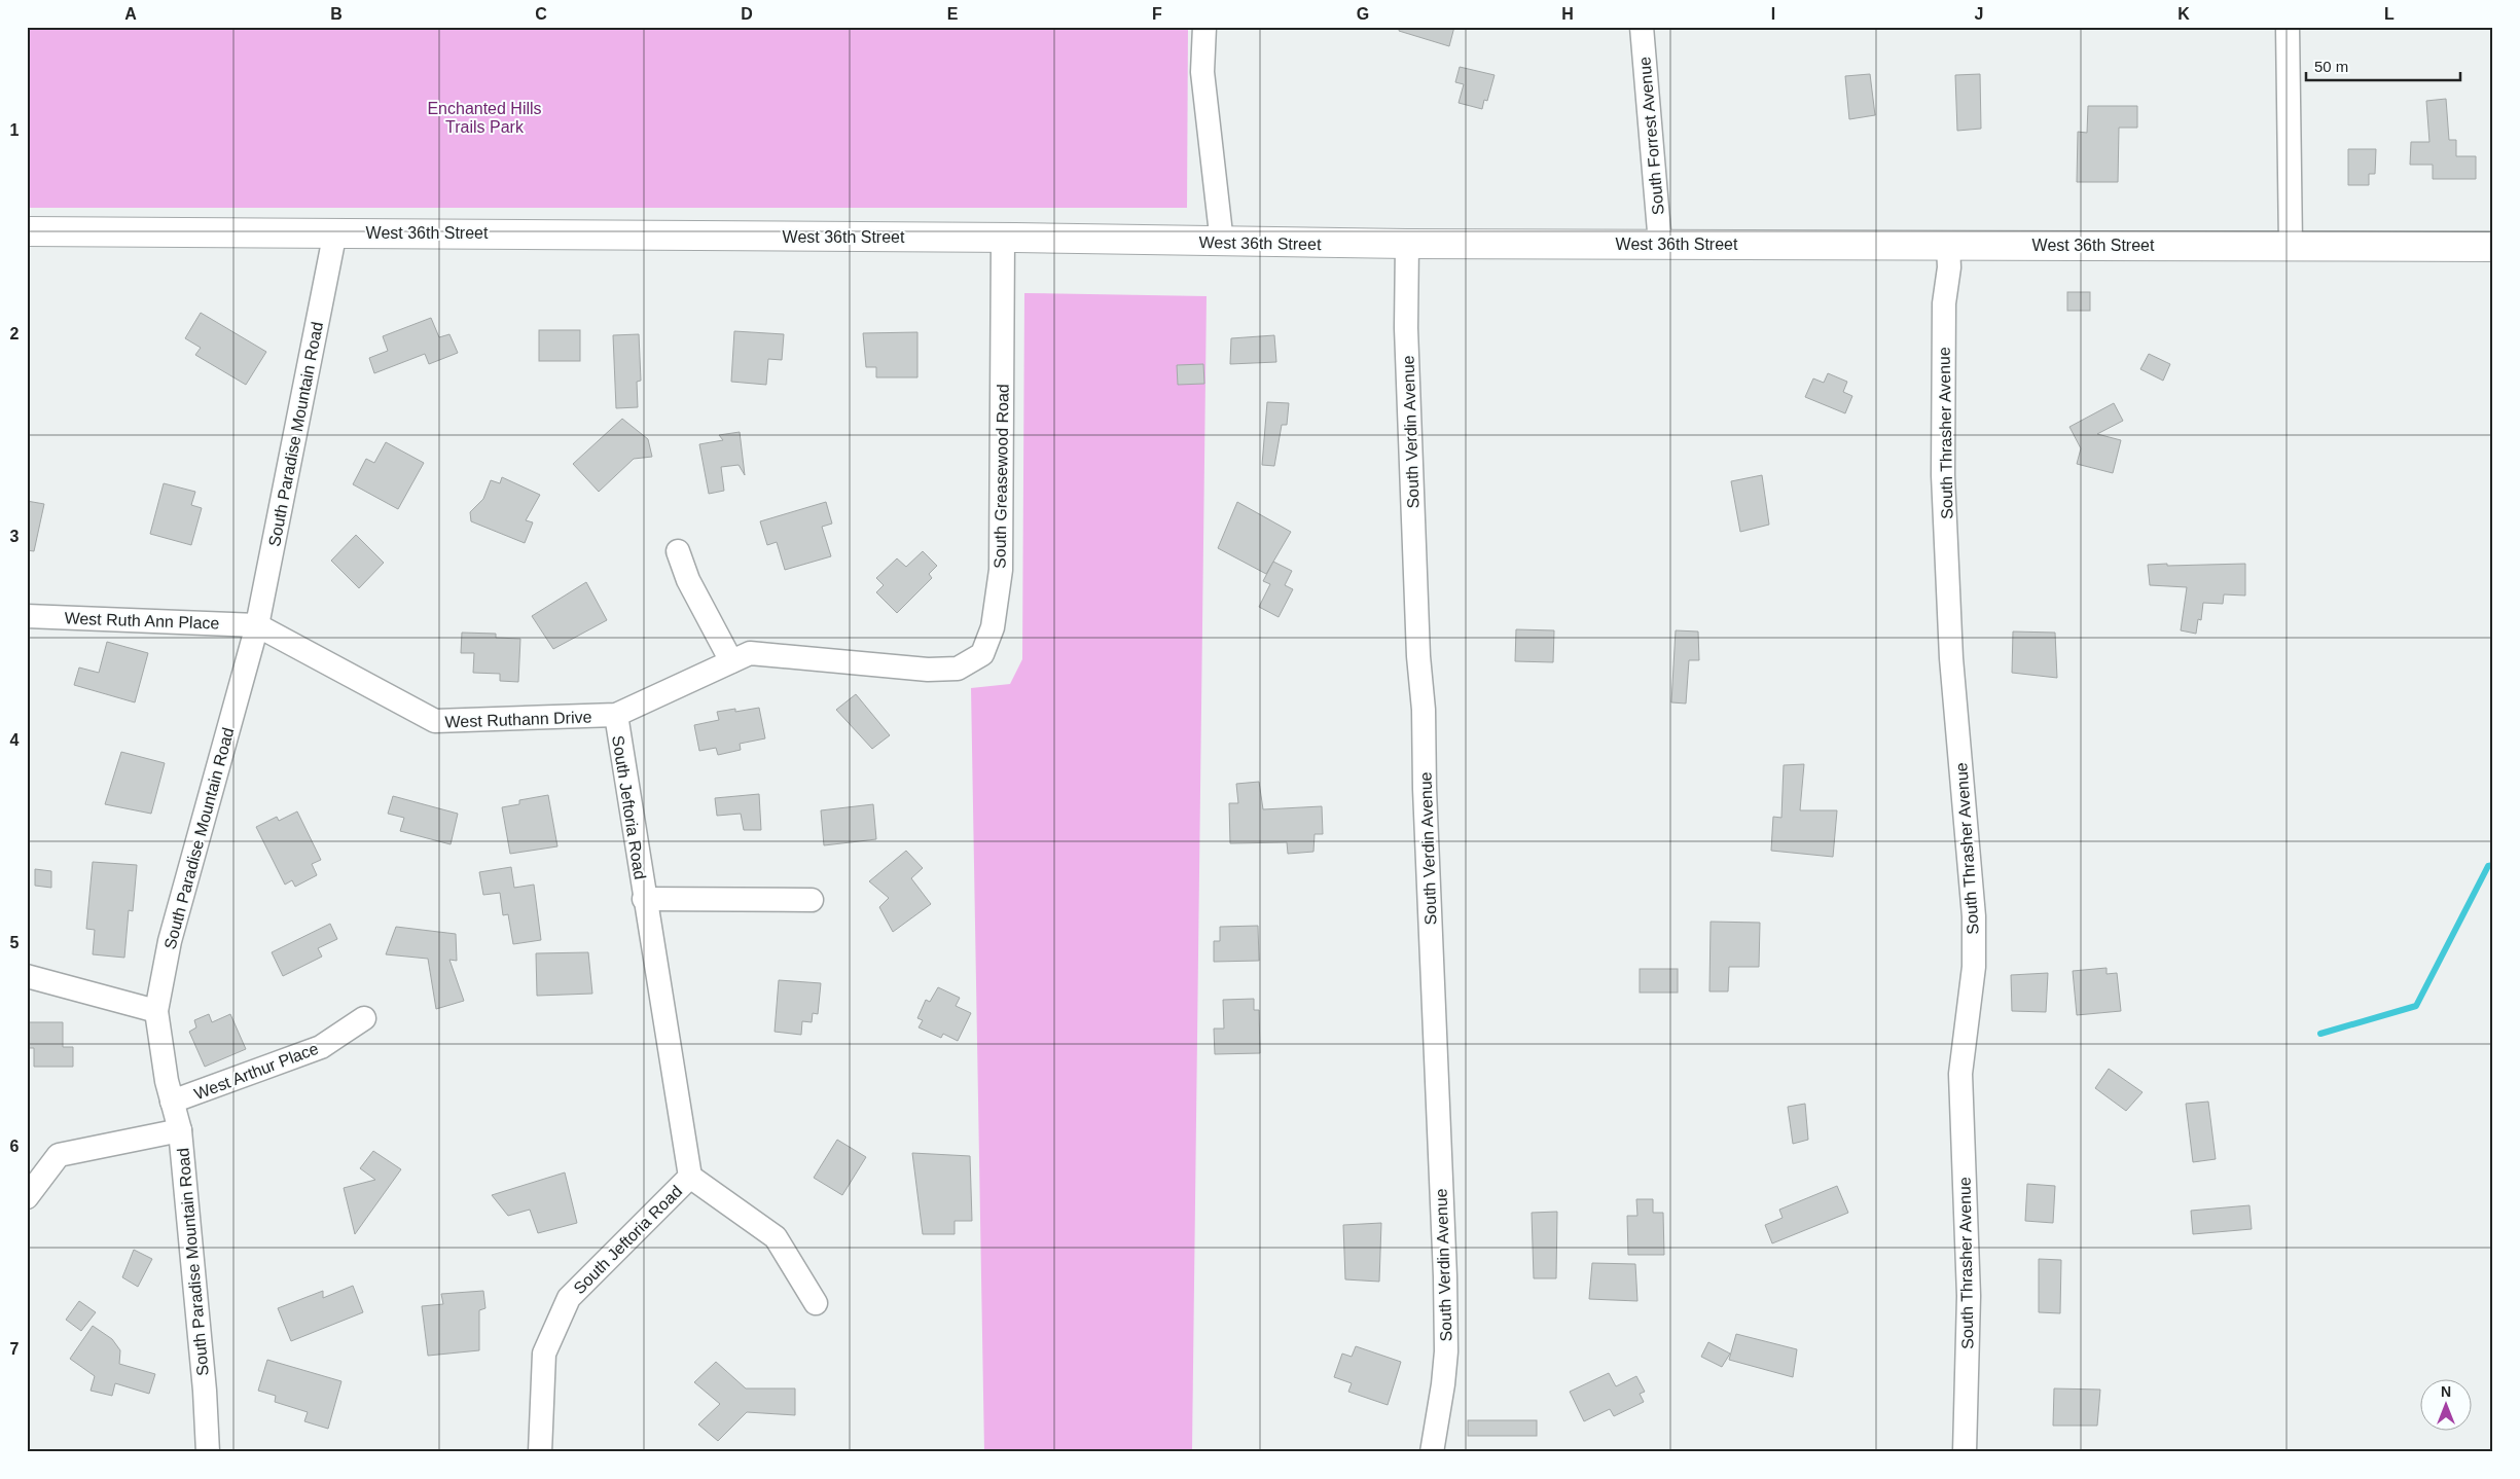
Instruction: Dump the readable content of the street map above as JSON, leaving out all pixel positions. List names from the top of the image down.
{
  "streets": {
    "street": [
      "South Forrest Avenue",
      "West 36th Street",
      "South Verdin Avenue",
      "South Thrasher Avenue",
      "South Paradise Mountain Road",
      "South Greasewood Road",
      "West Ruth Ann Place",
      "West Ruthann Drive",
      "South Jeftoria Road",
      "West Arthur Place"
    ]
  },
  "crossings": [
    ["South Forrest Avenue", "West 36th Street"],
    ["West 36th Street", "South Verdin Avenue"],
    ["West 36th Street", "South Thrasher Avenue"],
    ["West 36th Street", "South Paradise Mountain Road"],
    ["West 36th Street", "South Greasewood Road"],
    ["South Paradise Mountain Road", "West Ruth Ann Place"],
    ["South Paradise Mountain Road", "West Ruthann Drive"],
    ["South Paradise Mountain Road", "West Arthur Place"],
    ["South Greasewood Road", "West Ruthann Drive"],
    ["West Ruth Ann Place", "West Ruthann Drive"],
    ["West Ruthann Drive", "South Jeftoria Road"]
  ],
  "parks": ["Enchanted Hills Trails Park"],
  "scale_bar": "50 m",
  "north": "top",
  "grid": {
    "columns": [
      "A",
      "B",
      "C",
      "D",
      "E",
      "F",
      "G",
      "H",
      "I",
      "J",
      "K",
      "L"
    ],
    "rows": [
      "1",
      "2",
      "3",
      "4",
      "5",
      "6",
      "7"
    ]
  }
}
